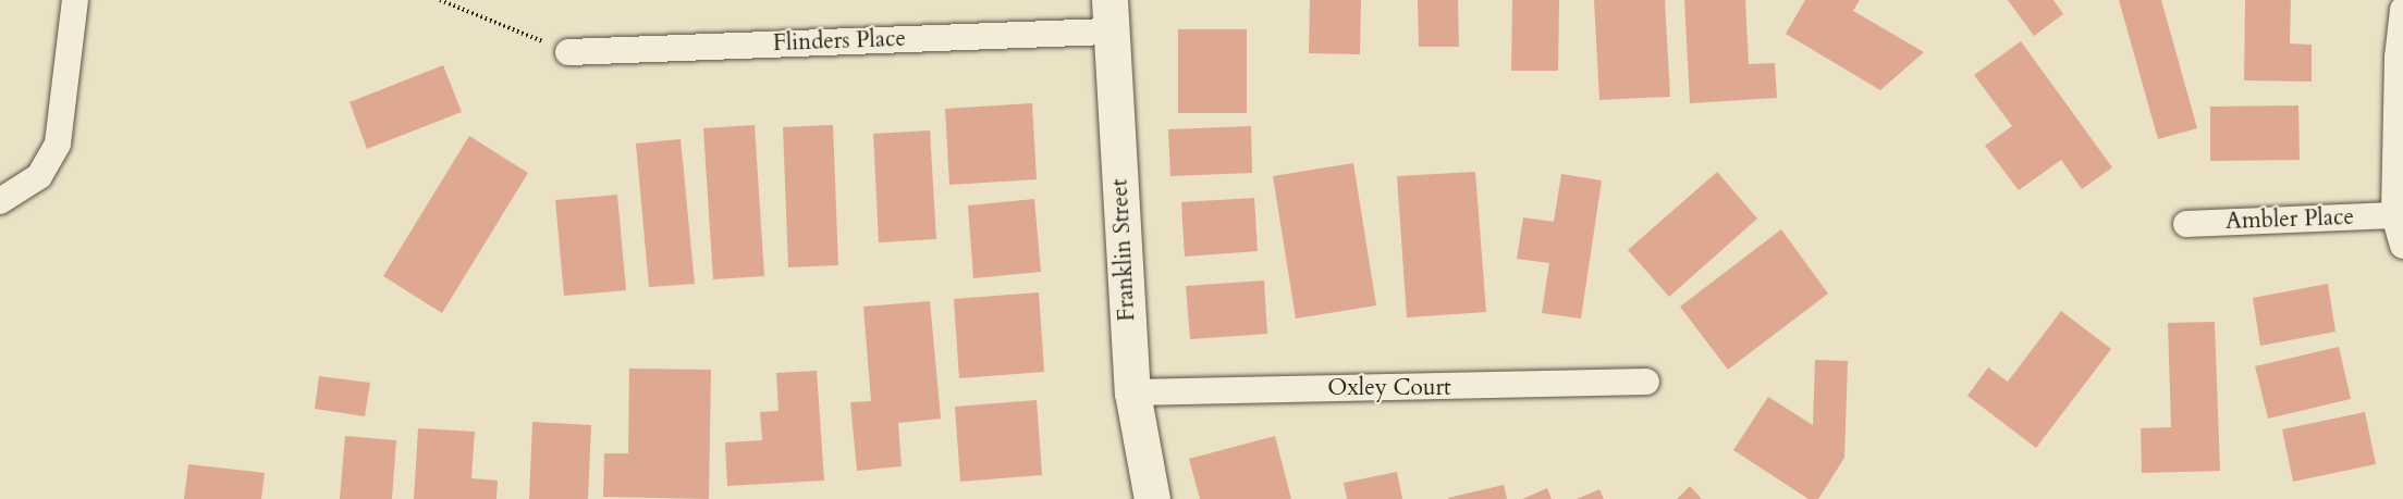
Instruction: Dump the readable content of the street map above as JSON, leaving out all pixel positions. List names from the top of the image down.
{
  "streets": {
    "street": [
      "Flinders Place",
      "Ambler Place",
      "Franklin Street",
      "Oxley Court"
    ]
  },
  "crossings": [
    ["Flinders Place", "Franklin Street"],
    ["Franklin Street", "Oxley Court"]
  ]
}
